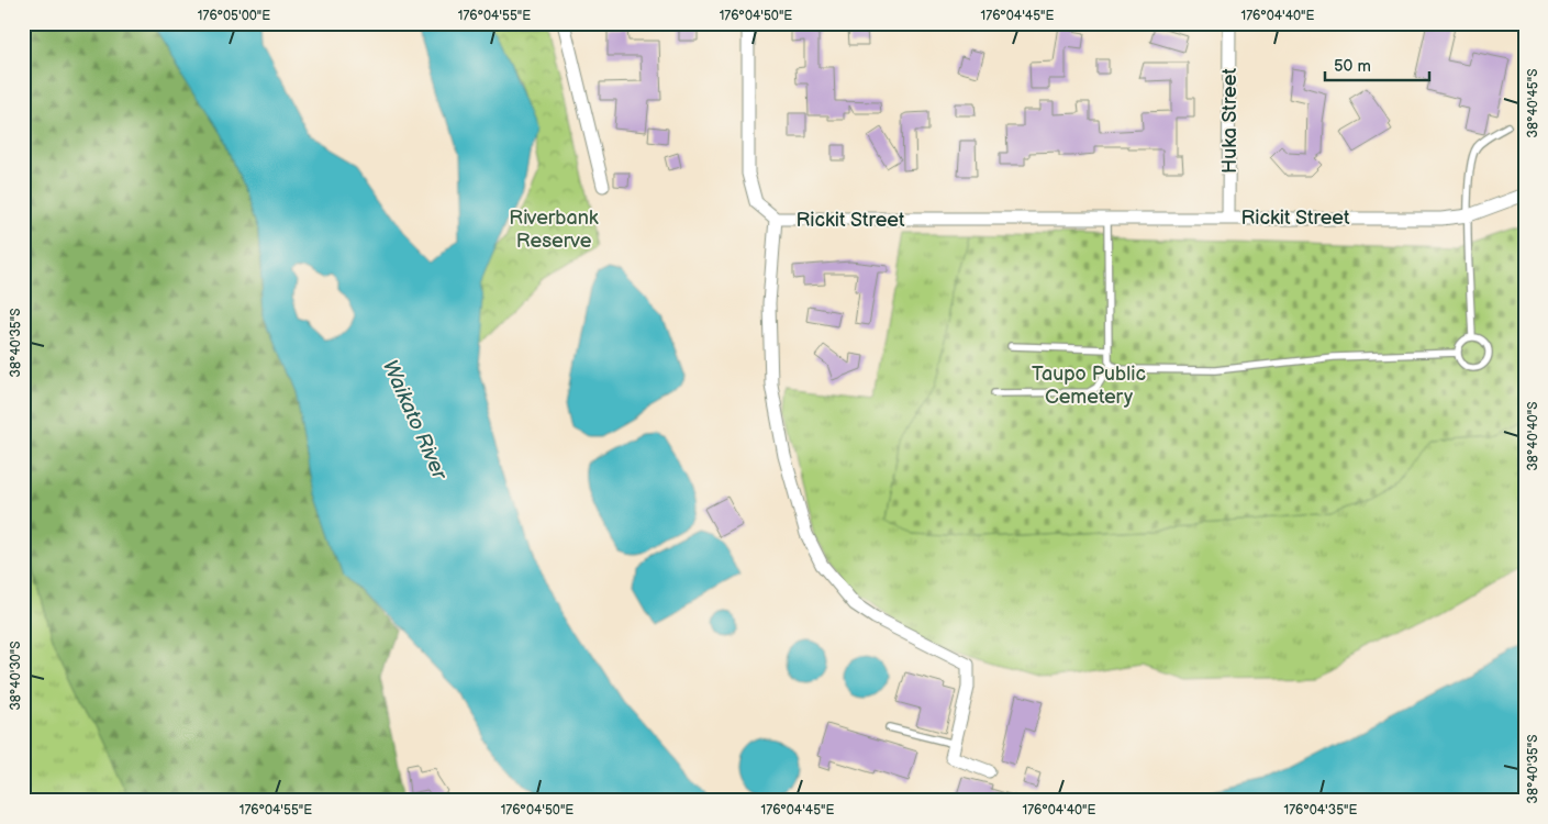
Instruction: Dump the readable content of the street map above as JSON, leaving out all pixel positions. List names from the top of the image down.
{
  "streets": {
    "street": ["Huka Street", "Rickit Street"]
  },
  "crossings": [
    ["Huka Street", "Rickit Street"]
  ],
  "water": ["Waikato River"],
  "parks": ["Riverbank Reserve", "Taupo Public Cemetery"],
  "scale_bar": "50 m",
  "coordinates": [
    "176°05'00\"E",
    "176°04'55\"E",
    "176°04'50\"E",
    "176°04'45\"E",
    "176°04'40\"E",
    "38°40'45\"S",
    "38°40'35\"S",
    "38°40'40\"S",
    "38°40'30\"S",
    "176°04'35\"E"
  ]
}
